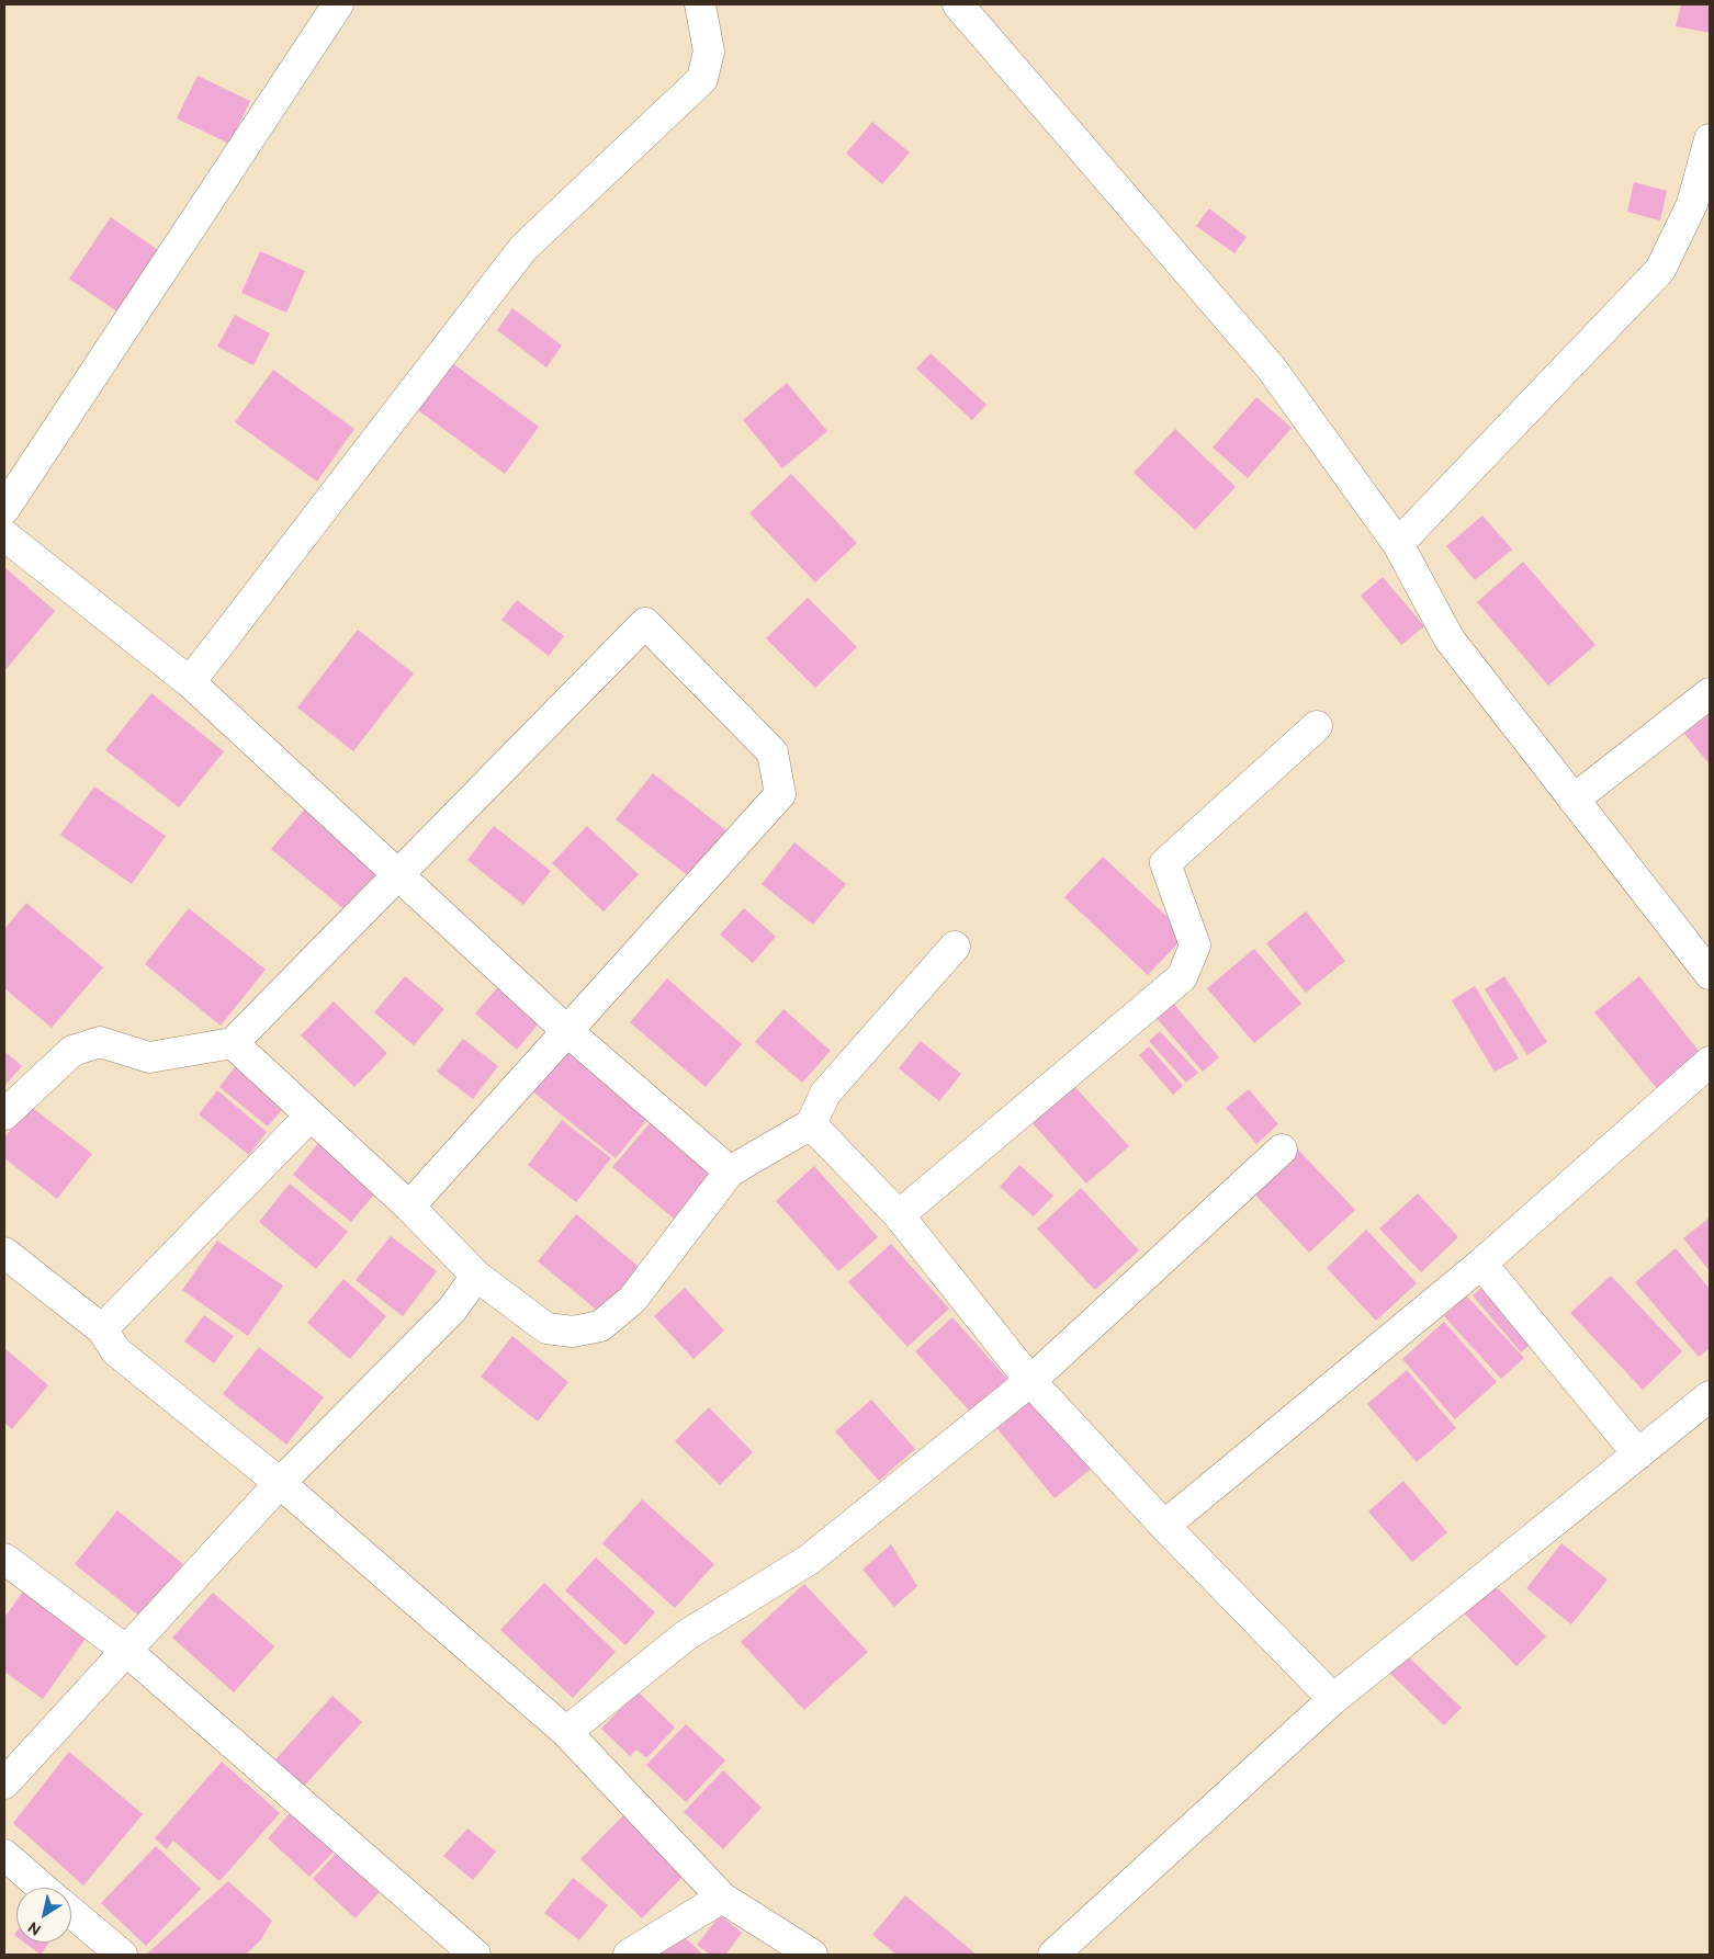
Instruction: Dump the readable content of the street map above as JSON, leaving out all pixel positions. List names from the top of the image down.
{
  "north": "bottom left"
}
